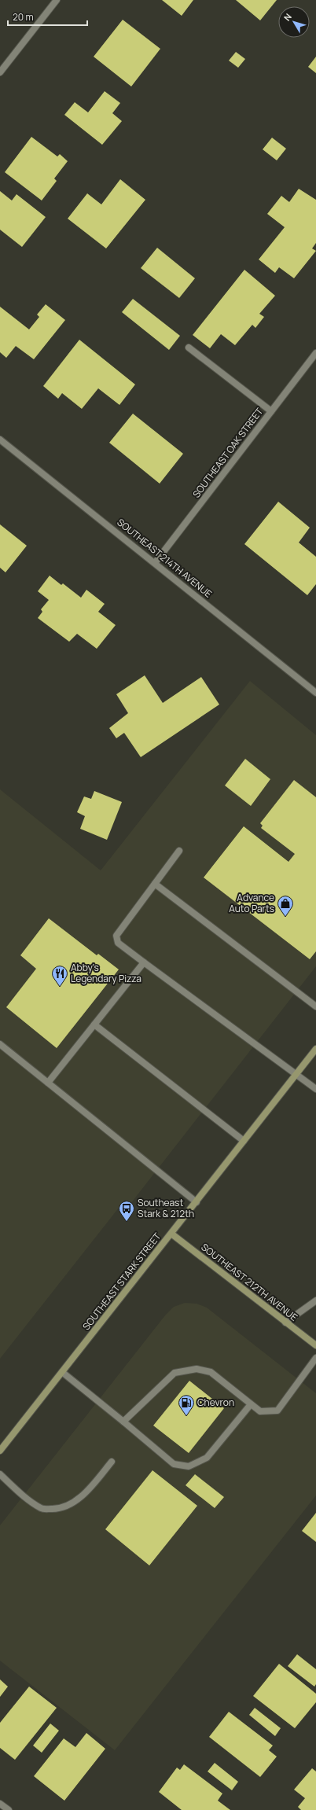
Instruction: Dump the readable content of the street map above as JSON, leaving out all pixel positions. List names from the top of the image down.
{
  "streets": {
    "main road": ["SOUTHEAST STARK STREET", "SOUTHEAST 212TH AVENUE"],
    "street": ["SOUTHEAST OAK STREET", "SOUTHEAST 214TH AVENUE"]
  },
  "crossings": [
    ["SOUTHEAST OAK STREET", "SOUTHEAST 214TH AVENUE"],
    ["SOUTHEAST STARK STREET", "SOUTHEAST 212TH AVENUE"]
  ],
  "places": {
    "shop": ["Advance Auto Parts"],
    "restaurant": ["Abby's Legendary Pizza"],
    "bus stop": ["Southeast Stark & 212th"],
    "fuel station": ["Chevron"]
  },
  "scale_bar": "20 m",
  "north": "top left"
}
